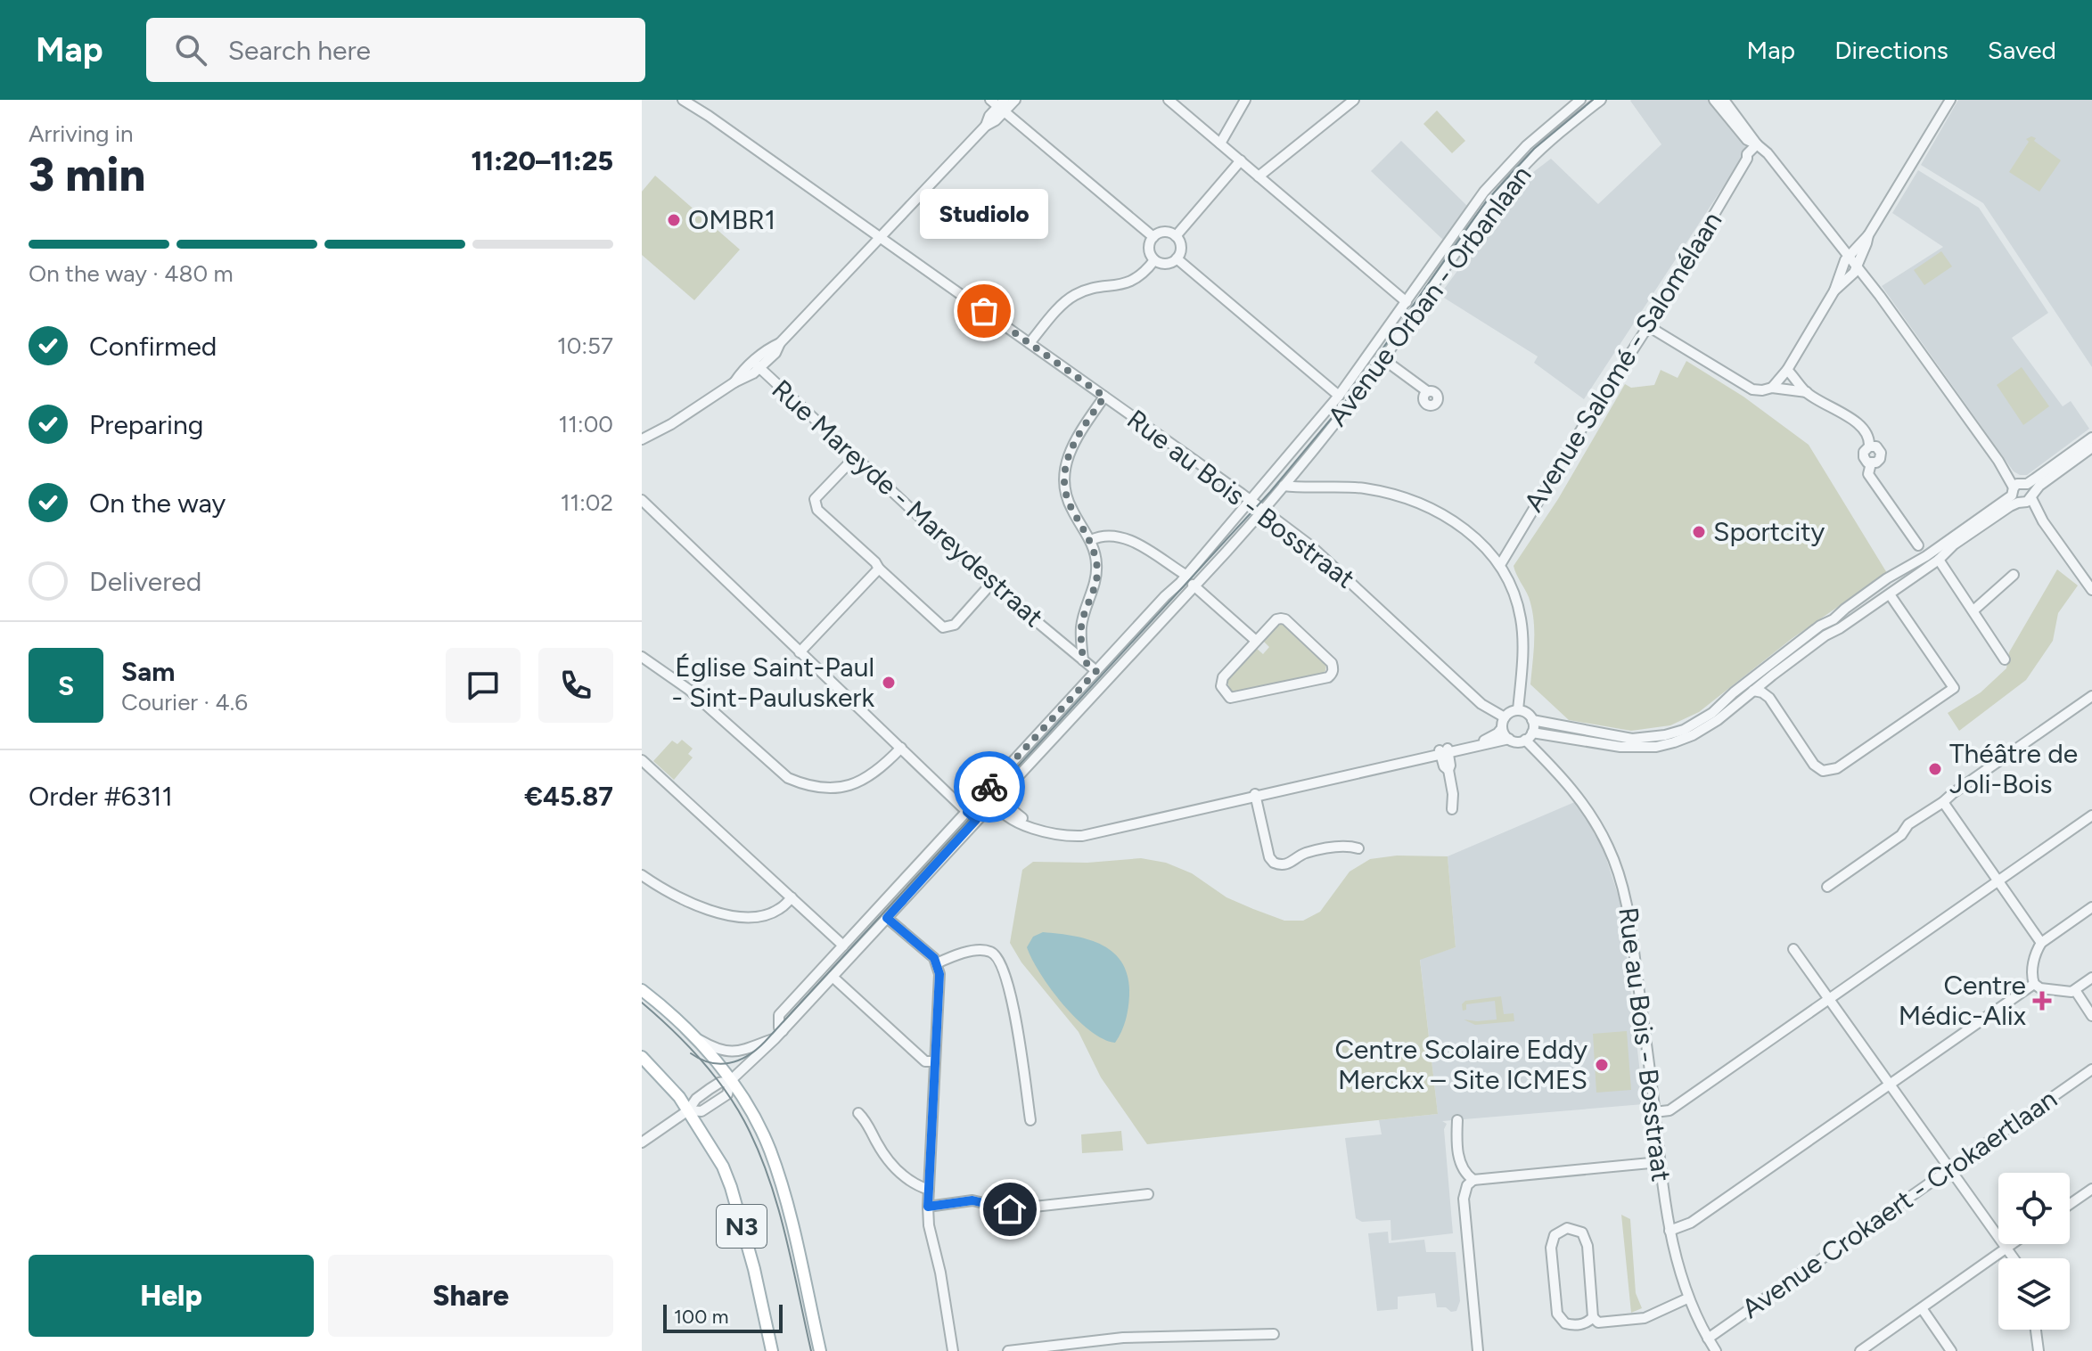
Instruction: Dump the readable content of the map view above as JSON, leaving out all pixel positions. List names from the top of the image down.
{
  "streets": {
    "main road": ["N3"],
    "street": [
      "Avenue Orban - Orbanlaan",
      "Avenue Salomé - Salomélaan",
      "Rue au Bois - Bosstraat",
      "Rue Mareyde - Mareydestraat",
      "Avenue Crokaert - Crokaertlaan"
    ]
  },
  "crossings": [
    ["Avenue Orban - Orbanlaan", "Rue au Bois - Bosstraat"],
    ["Avenue Orban - Orbanlaan", "Rue Mareyde - Mareydestraat"],
    ["Avenue Orban - Orbanlaan", "N3"],
    ["Rue au Bois - Bosstraat", "Avenue Crokaert - Crokaertlaan"]
  ],
  "places": {
    "other": [
      "OMBR1",
      "Studiolo",
      "Sportcity",
      "Église Saint-Paul - Sint-Pauluskerk",
      "Théâtre de Joli-Bois",
      "Centre Scolaire Eddy Merckx – Site ICMES"
    ],
    "health": ["Centre Médic-Alix"]
  },
  "scale_bar": "100 m",
  "page": {
    "header": "Map",
    "search": "Search here",
    "nav": ["Map", "Directions", "Saved"],
    "heading": ["3 min", "Arriving in", "11:20–11:25"],
    "panel": [
      "Sam",
      "Courier · 4.6",
      "Order #6311",
      "€45.87"
    ],
    "bubble": "Studiolo",
    "bar": "On the way · 480 m",
    "list": [
      ["Confirmed", "10:57"],
      ["Preparing", "11:00"],
      ["On the way", "11:02"],
      "Delivered"
    ],
    "round": "S",
    "buttons": ["Help", "Share"],
    "scale": "100 m"
  }
}
